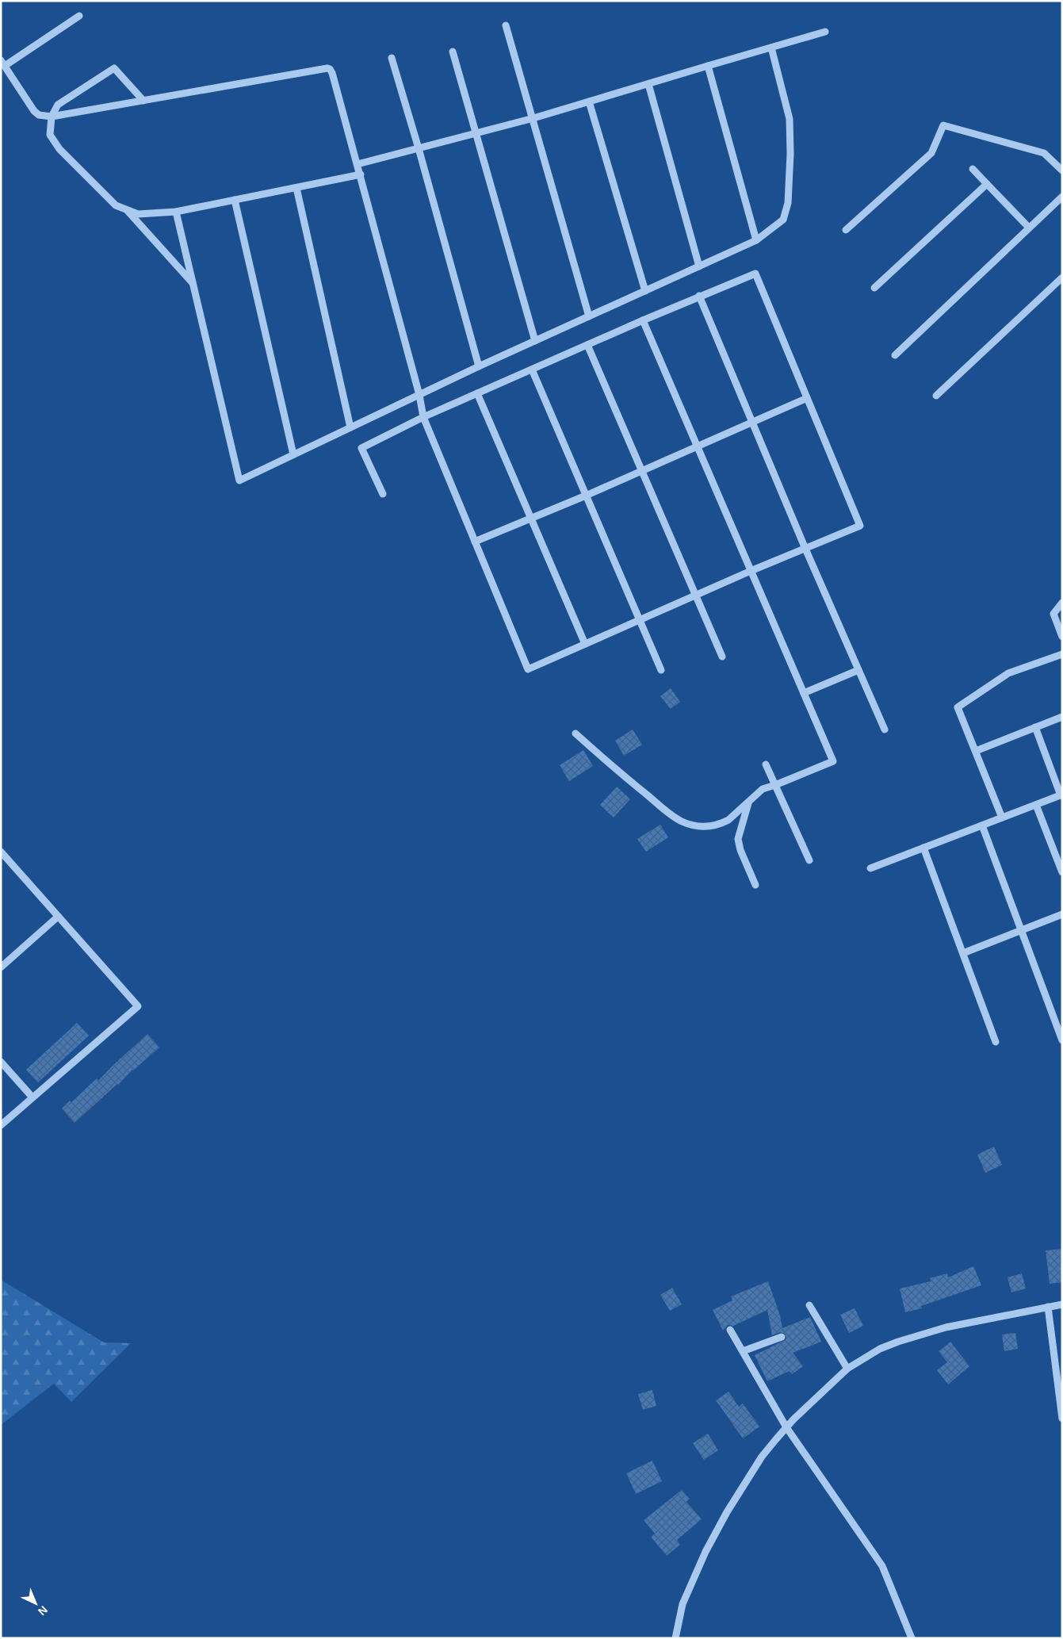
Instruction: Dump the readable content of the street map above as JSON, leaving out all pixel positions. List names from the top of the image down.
{
  "north": "bottom right"
}
